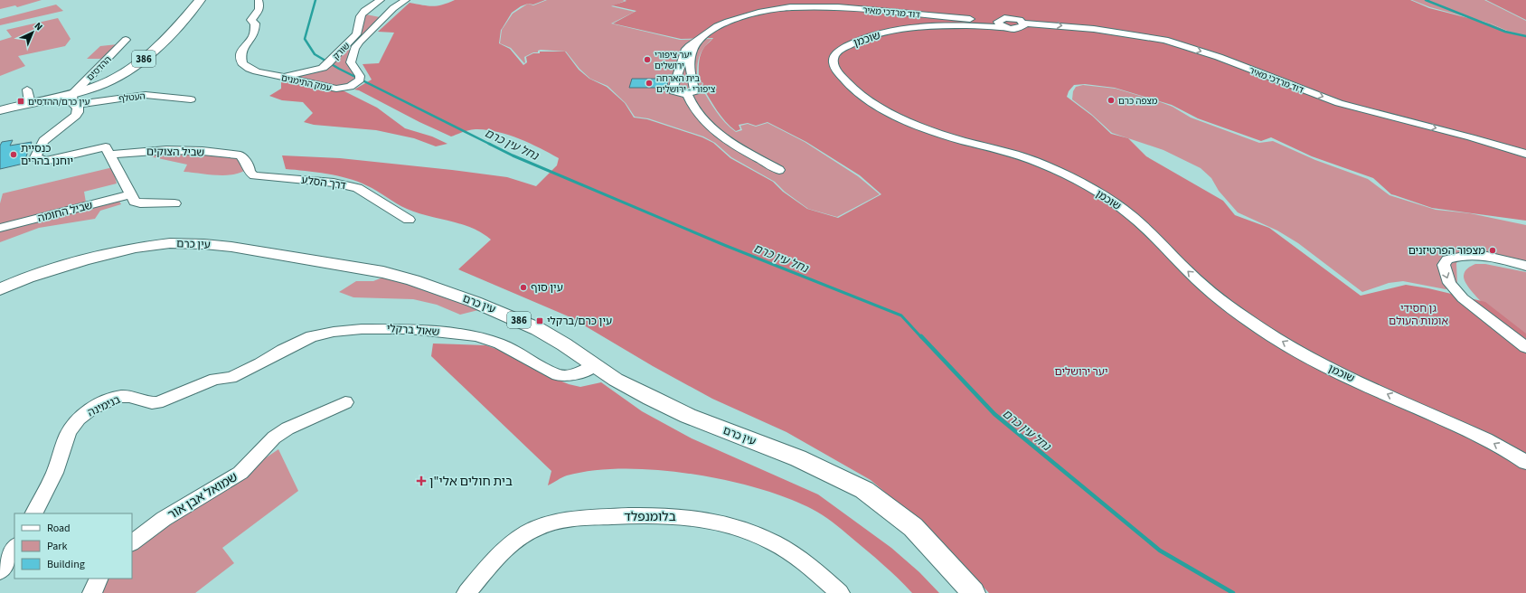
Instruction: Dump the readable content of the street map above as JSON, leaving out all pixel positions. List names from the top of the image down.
{
  "streets": {
    "main road": ["386", "עין כרם"],
    "street": [
      "דוד מרדכי מאיר",
      "שוכמן",
      "שורק",
      "ההדסים",
      "עמק התימנים",
      "העטלף",
      "שביל הצוקים",
      "דרך הסלע",
      "שביל החומה",
      "שאול ברקלי",
      "בנימינה",
      "שמואל אבן אור",
      "בלומנפלד"
    ]
  },
  "crossings": [
    ["דוד מרדכי מאיר", "שוכמן"],
    ["שורק", "עמק התימנים"],
    ["386", "ההדסים"],
    ["386", "העטלף"],
    ["ההדסים", "העטלף"],
    ["שביל הצוקים", "דרך הסלע"],
    ["עין כרם", "שאול ברקלי"],
    ["שאול ברקלי", "בנימינה"]
  ],
  "one_way": ["דוד מרדכי מאיר"],
  "water": ["נחל עין כרם"],
  "parks": ["גן חסידי אומות העולם", "יער ירושלים"],
  "places": {
    "other": [
      "יער ציפורי ירושלים",
      "בית הארחה ציפורי - ירושלים",
      "מצפה כרם",
      "כנסיית יוחנן בהרים",
      "מצפור הפרטיזנים",
      "עין סוף"
    ],
    "transit": ["עין כרם/ההדסים", "עין כרם/ברקלי"],
    "health": ["בית חולים אלי\"ן"]
  },
  "legend": ["Road", "Park", "Building"],
  "north": "top right"
}
